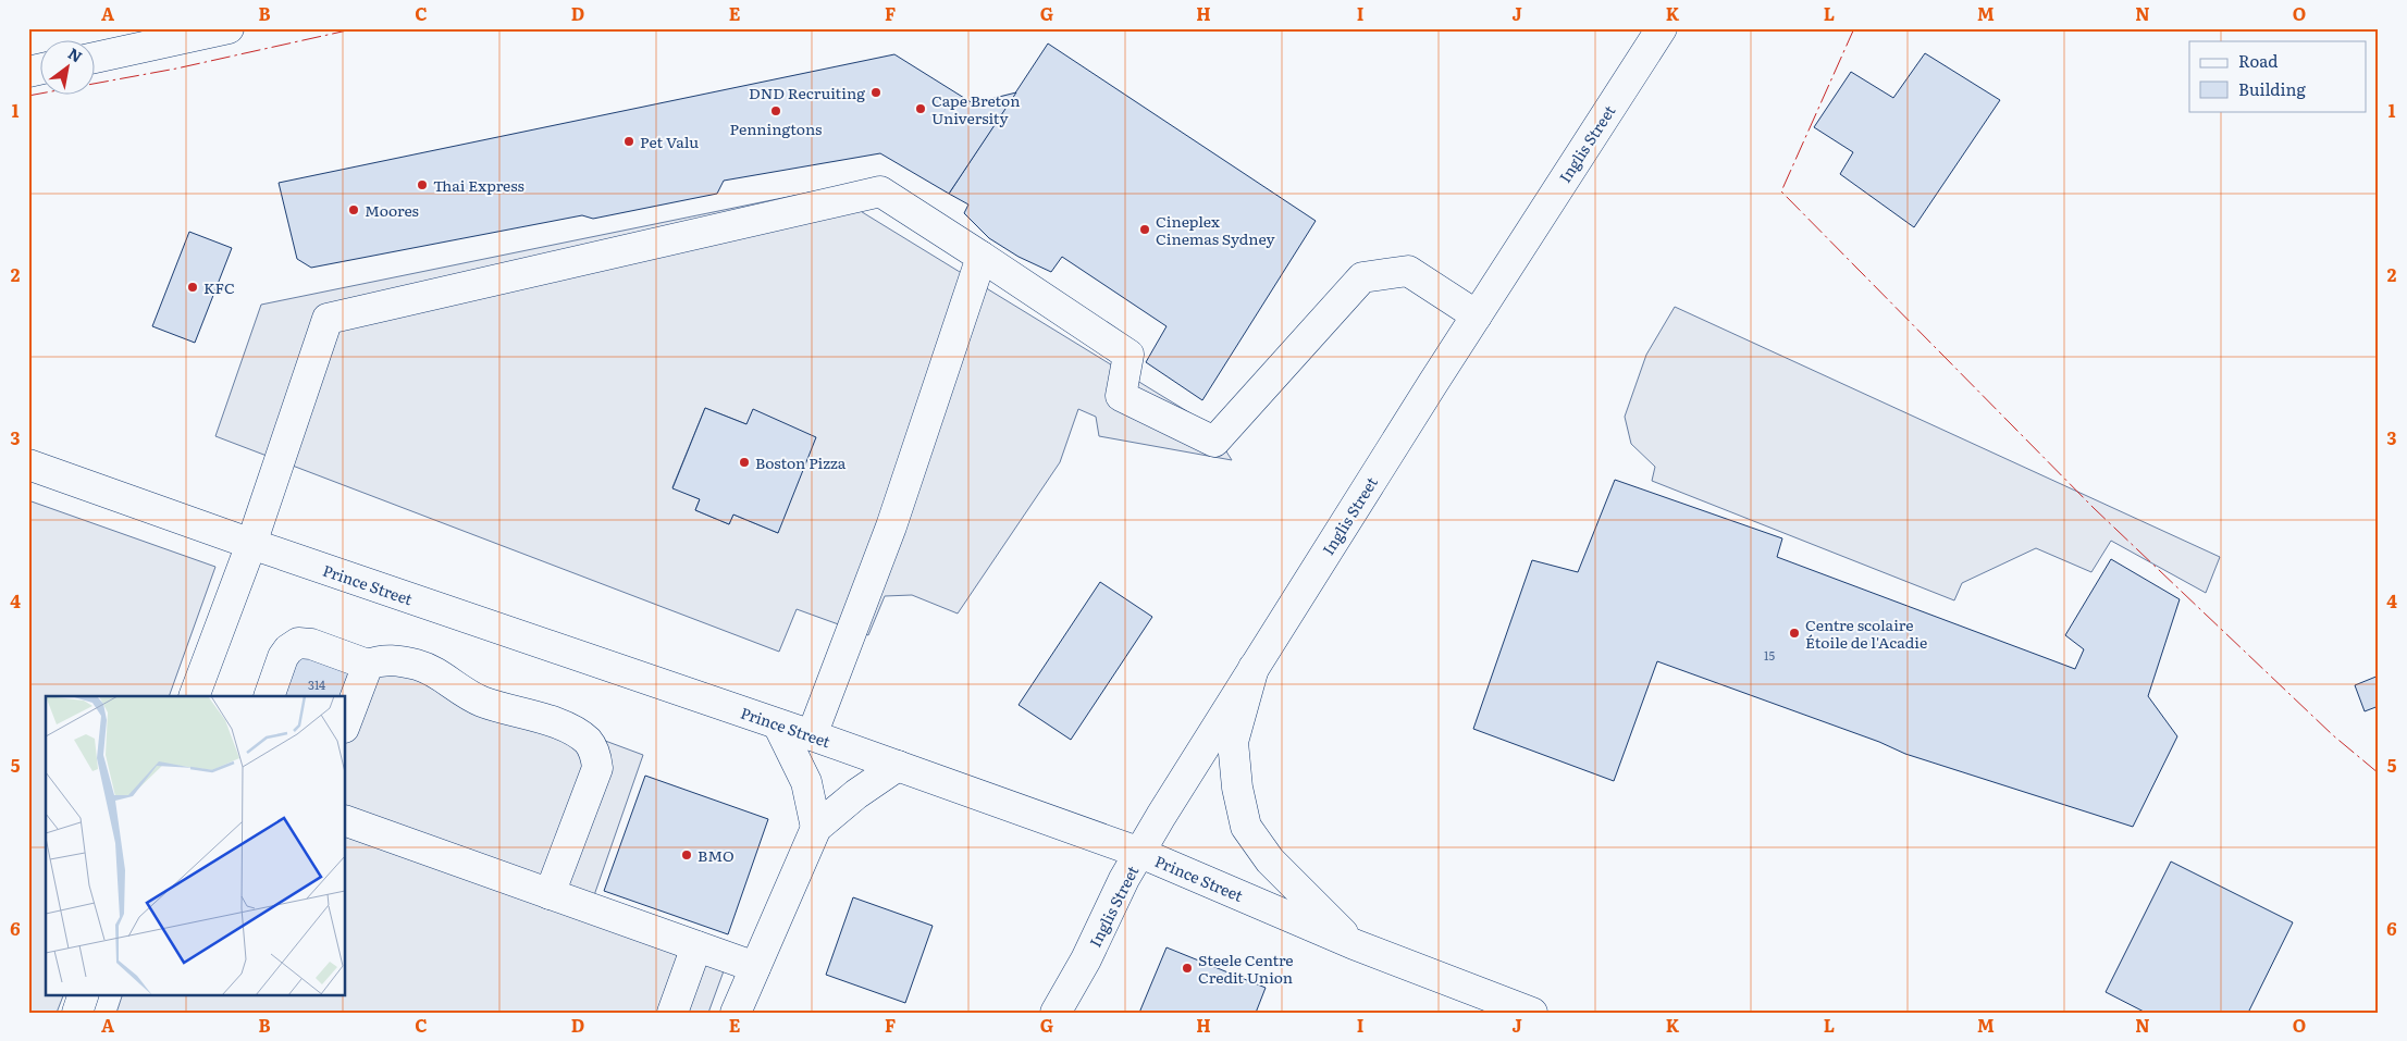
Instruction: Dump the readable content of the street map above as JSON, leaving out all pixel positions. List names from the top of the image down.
{
  "streets": {
    "main road": ["Inglis Street", "Prince Street"]
  },
  "crossings": [
    ["Inglis Street", "Prince Street"]
  ],
  "places": [
    "DND Recruiting",
    "Cape Breton University",
    "Penningtons",
    "Pet Valu",
    "Thai Express",
    "Moores",
    "Cineplex Cinemas Sydney",
    "KFC",
    "Boston Pizza",
    "Centre scolaire Étoile de l'Acadie",
    "BMO",
    "Steele Centre Credit Union"
  ],
  "house_numbers": ["15", "314"],
  "legend": ["Road", "Building"],
  "north": "top right",
  "grid": {
    "columns": [
      "A",
      "B",
      "C",
      "D",
      "E",
      "F",
      "G",
      "H",
      "I",
      "J",
      "K",
      "L",
      "M",
      "N",
      "O"
    ],
    "rows": [
      "1",
      "2",
      "3",
      "4",
      "5",
      "6"
    ]
  }
}
